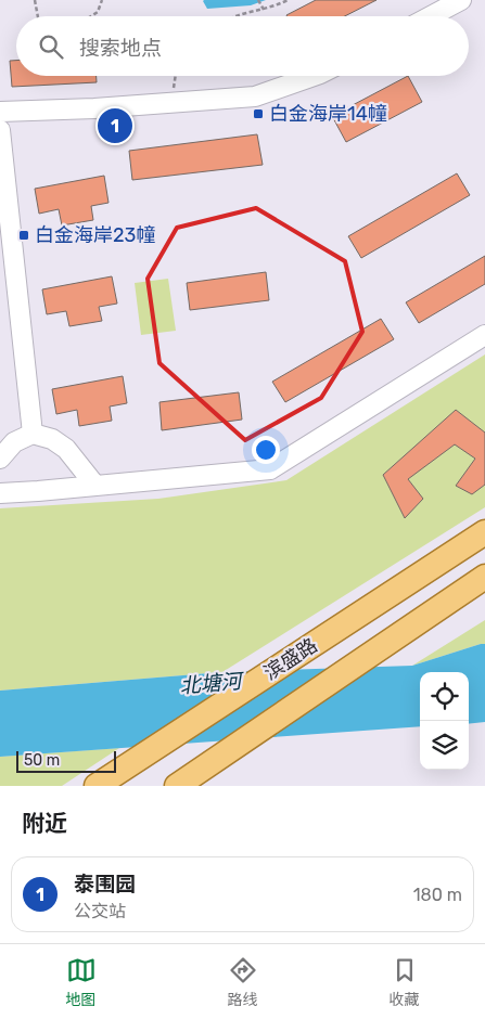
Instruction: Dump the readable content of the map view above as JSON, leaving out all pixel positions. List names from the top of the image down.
{
  "streets": {
    "main road": ["滨盛路"]
  },
  "water": ["北塘河"],
  "places": {
    "transit": ["白金海岸14幢", "白金海岸23幢"]
  },
  "scale_bar": "50 m",
  "page": {
    "search": "搜索地点",
    "pins": "1",
    "scale": "50 m",
    "heading": "附近",
    "list": [
      {
        "mark": "1",
        "name": "泰围园",
        "note": "公交站",
        "value": "180 m"
      }
    ],
    "nav": ["地图", "路线", "收藏"]
  }
}
